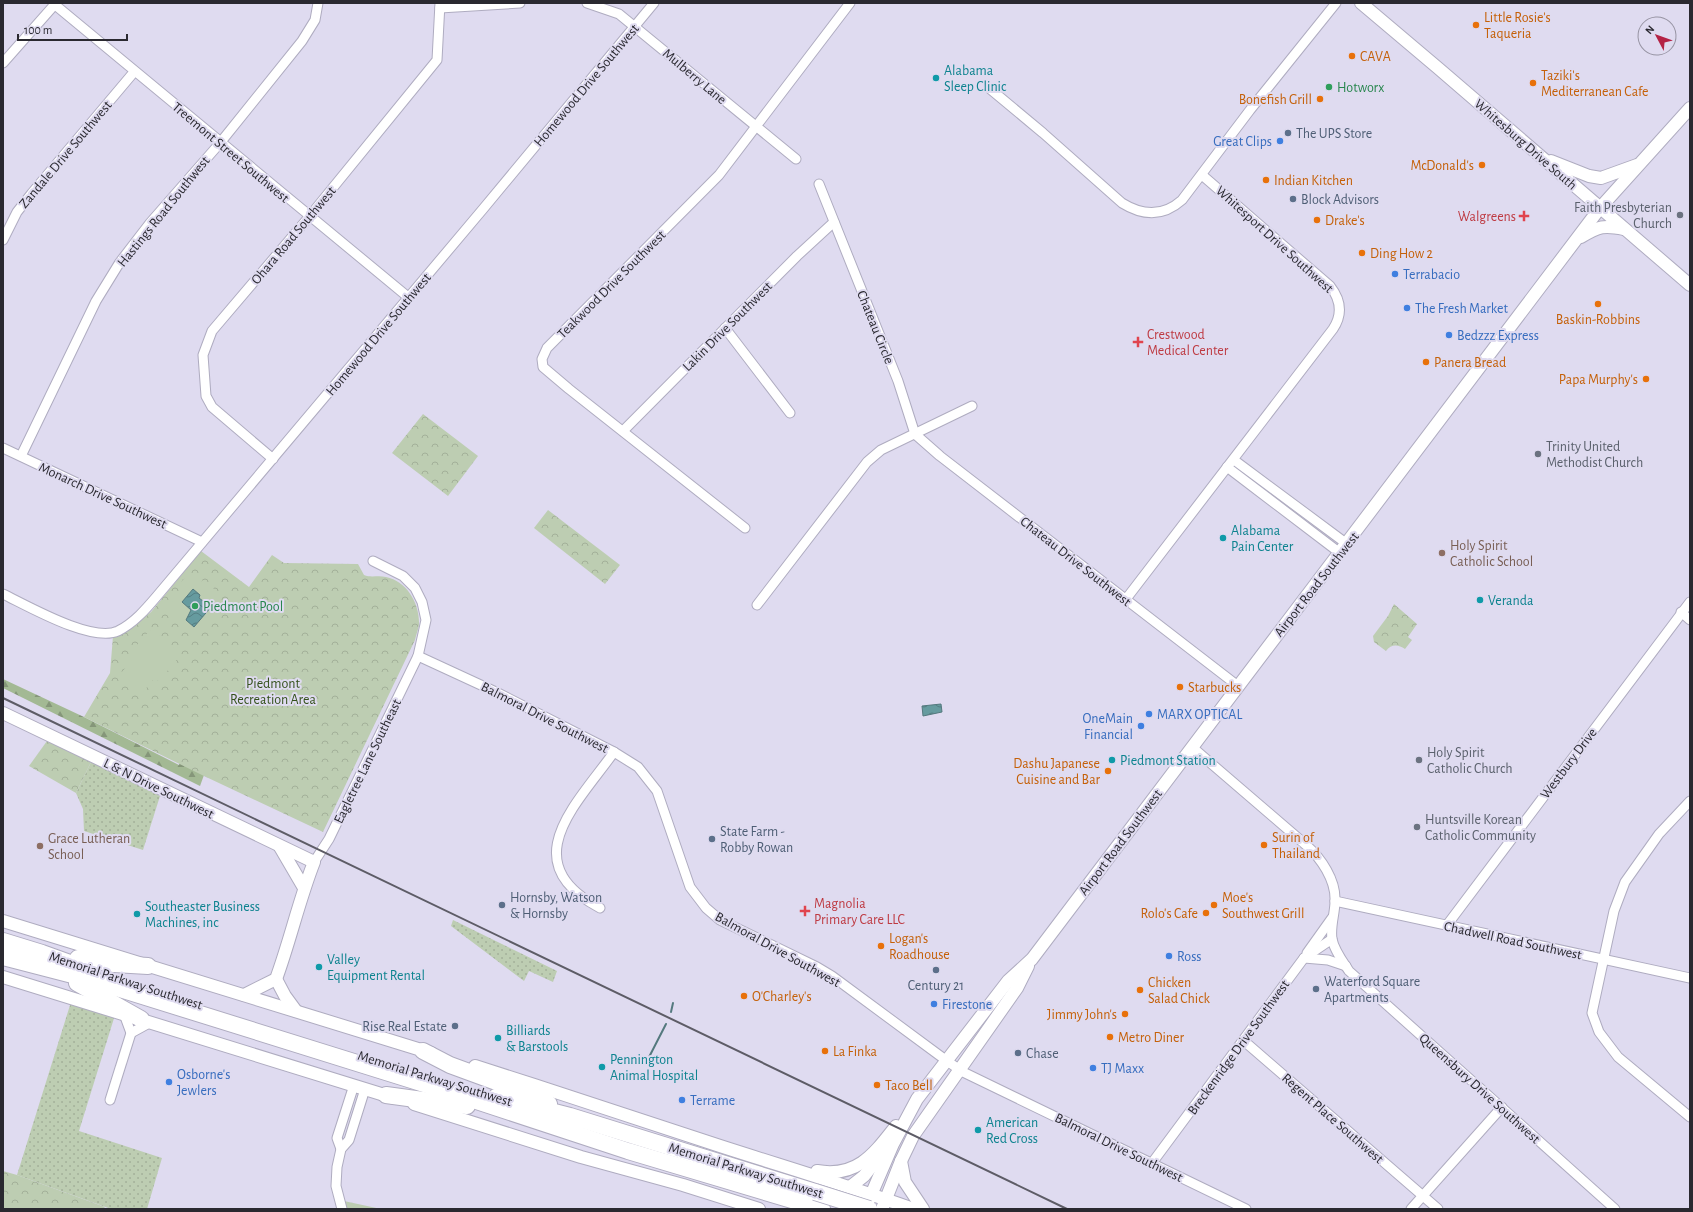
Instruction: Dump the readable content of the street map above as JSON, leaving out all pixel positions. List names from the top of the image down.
{
  "streets": {
    "highway": ["Memorial Parkway Southwest"],
    "main road": [
      "Whitesburg Drive South",
      "Airport Road Southwest",
      "Eagletree Lane Southeast",
      "L & N Drive Southwest"
    ],
    "street": [
      "Mulberry Lane",
      "Homewood Drive Southwest",
      "Treemont Street Southwest",
      "Zandale Drive Southwest",
      "Hastings Road Southwest",
      "Ohara Road Southwest",
      "Whitesport Drive Southwest",
      "Teakwood Drive Southwest",
      "Lakin Drive Southwest",
      "Chateau Circle",
      "Monarch Drive Southwest",
      "Chateau Drive Southwest",
      "Balmoral Drive Southwest",
      "Westbury Drive",
      "Chadwell Road Southwest",
      "Breckenridge Drive Southwest",
      "Queensbury Drive Southwest",
      "Regent Place Southwest"
    ]
  },
  "crossings": [
    ["Mulberry Lane", "Homewood Drive Southwest"],
    ["Mulberry Lane", "Teakwood Drive Southwest"],
    ["Homewood Drive Southwest", "Treemont Street Southwest"],
    ["Homewood Drive Southwest", "Ohara Road Southwest"],
    ["Homewood Drive Southwest", "Monarch Drive Southwest"],
    ["Whitesburg Drive South", "Airport Road Southwest"],
    ["Treemont Street Southwest", "Zandale Drive Southwest"],
    ["Treemont Street Southwest", "Hastings Road Southwest"],
    ["Treemont Street Southwest", "Ohara Road Southwest"],
    ["Hastings Road Southwest", "Monarch Drive Southwest"],
    ["Whitesport Drive Southwest", "Chateau Drive Southwest"],
    ["Teakwood Drive Southwest", "Lakin Drive Southwest"],
    ["Lakin Drive Southwest", "Chateau Circle"],
    ["Chateau Circle", "Chateau Drive Southwest"],
    ["Chateau Drive Southwest", "Airport Road Southwest"],
    ["Airport Road Southwest", "Balmoral Drive Southwest"],
    ["Airport Road Southwest", "Memorial Parkway Southwest"],
    ["Airport Road Southwest", "Queensbury Drive Southwest"],
    ["Balmoral Drive Southwest", "Eagletree Lane Southeast"],
    ["Balmoral Drive Southwest", "Breckenridge Drive Southwest"],
    ["Eagletree Lane Southeast", "L & N Drive Southwest"],
    ["Westbury Drive", "Chadwell Road Southwest"],
    ["Chadwell Road Southwest", "Queensbury Drive Southwest"],
    ["Breckenridge Drive Southwest", "Queensbury Drive Southwest"],
    ["Breckenridge Drive Southwest", "Regent Place Southwest"]
  ],
  "parks": ["Piedmont Recreation Area"],
  "places": {
    "other": [
      "Little Rosie's Taqueria",
      "CAVA",
      "Alabama Sleep Clinic",
      "Taziki's Mediterranean Cafe",
      "Hotworx",
      "Bonefish Grill",
      "The UPS Store",
      "Great Clips",
      "McDonald's",
      "Indian Kitchen",
      "Block Advisors",
      "Faith Presbyterian Church",
      "Drake's",
      "Ding How 2",
      "Terrabacio",
      "Baskin-Robbins",
      "The Fresh Market",
      "Bedzzz Express",
      "Panera Bread",
      "Papa Murphy's",
      "Trinity United Methodist Church",
      "Alabama Pain Center",
      "Holy Spirit Catholic School",
      "Veranda",
      "Piedmont Pool",
      "Starbucks",
      "MARX OPTICAL",
      "OneMain Financial",
      "Piedmont Station",
      "Holy Spirit Catholic Church",
      "Dashu Japanese Cuisine and Bar",
      "Huntsville Korean Catholic Community",
      "State Farm - Robby Rowan",
      "Surin of Thailand",
      "Grace Lutheran School",
      "Hornsby, Watson & Hornsby",
      "Moe's Southwest Grill",
      "Rolo's Cafe",
      "Southeaster Business Machines, inc",
      "Logan's Roadhouse",
      "Ross",
      "Valley Equipment Rental",
      "Century 21",
      "Waterford Square Apartments",
      "Chicken Salad Chick",
      "O'Charley's",
      "Firestone",
      "Jimmy John's",
      "Rise Real Estate",
      "Metro Diner",
      "Billiards & Barstools",
      "La Finka",
      "Chase",
      "Pennington Animal Hospital",
      "TJ Maxx",
      "Osborne's Jewlers",
      "Taco Bell",
      "Terrame",
      "American Red Cross"
    ],
    "health": ["Walgreens", "Crestwood Medical Center", "Magnolia Primary Care LLC"]
  },
  "scale_bar": "100 m",
  "north": "top left"
}
